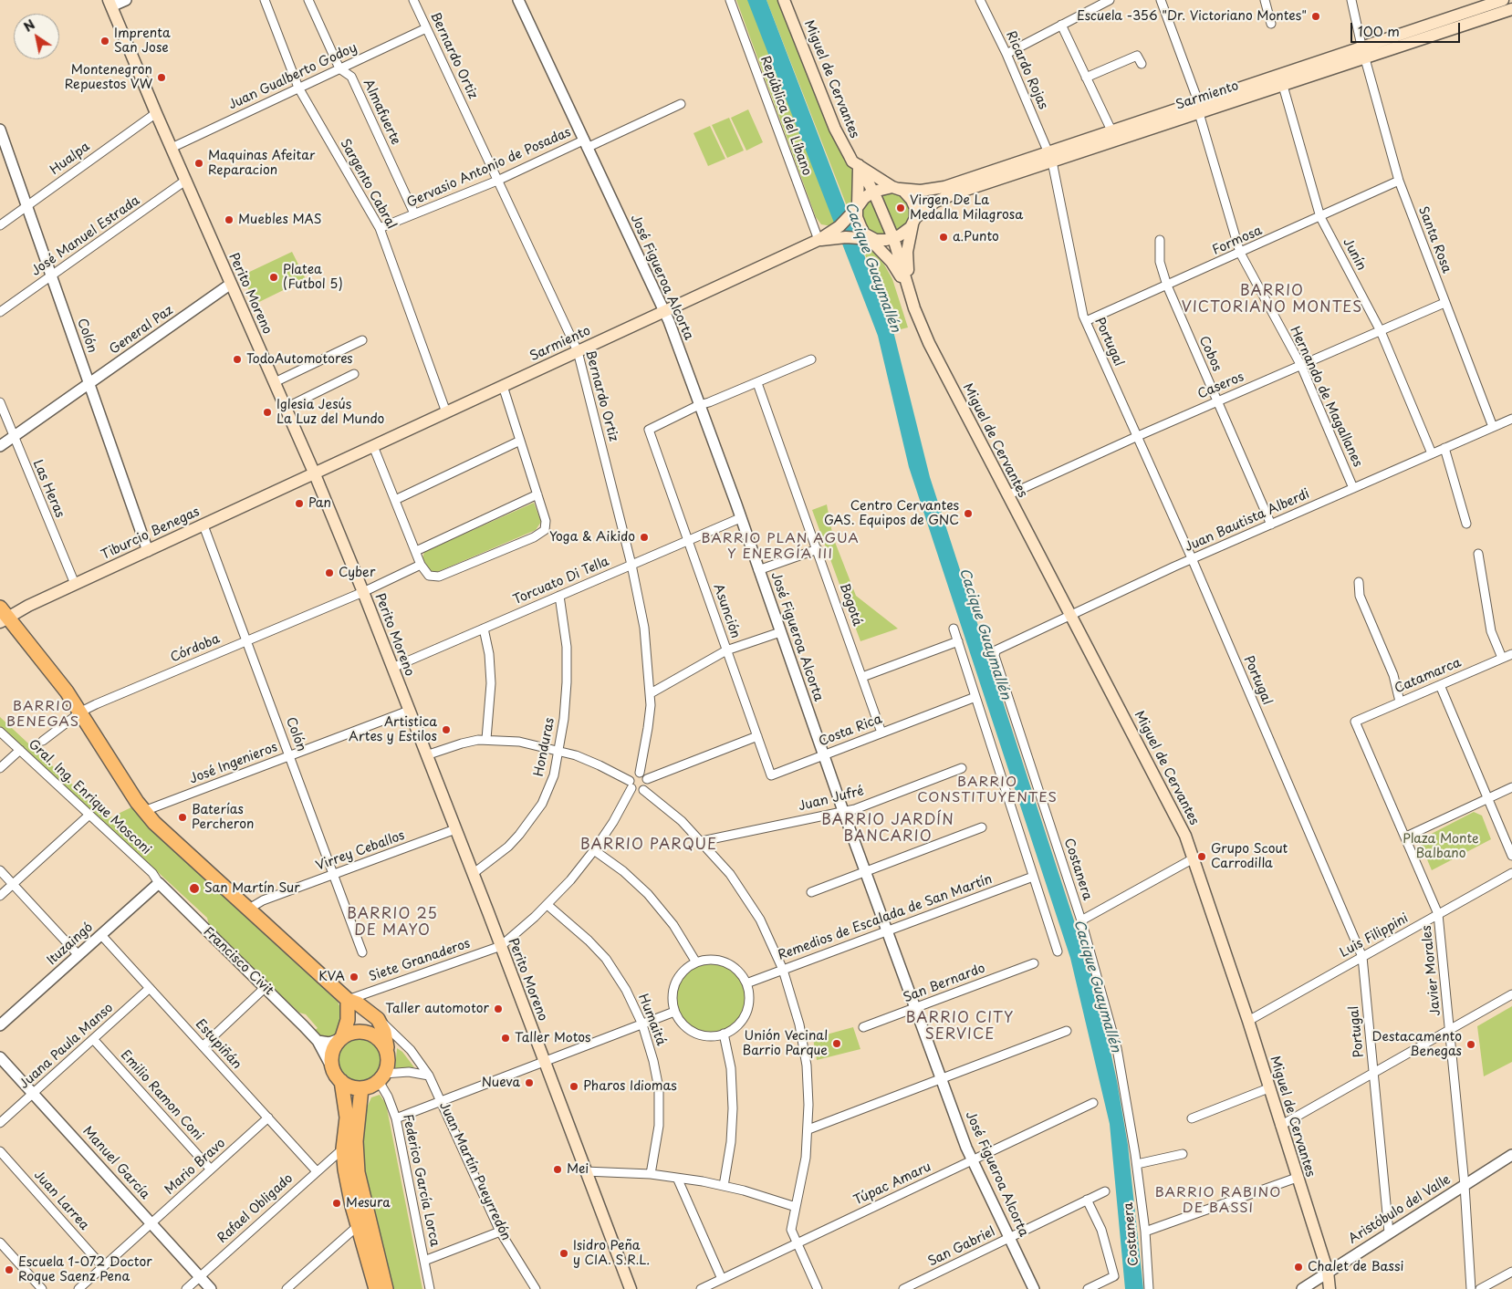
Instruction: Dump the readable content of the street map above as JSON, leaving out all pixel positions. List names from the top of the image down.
{
  "streets": {
    "main road": [
      "Miguel de Cervantes",
      "Sarmiento",
      "Perito Moreno",
      "Tiburcio Benegas",
      "Francisco Civit",
      "Juan Martín Pueyrredón"
    ],
    "street": [
      "Bernardo Ortiz",
      "Ricardo Rojas",
      "Juan Gualberto Godoy",
      "Almafuerte",
      "República del Líbano",
      "Hualpa",
      "Gervasio Antonio de Posadas",
      "Sargento Cabral",
      "José Manuel Estrada",
      "Santa Rosa",
      "Formosa",
      "Junín",
      "José Figueroa Alcorta",
      "General Paz",
      "Colón",
      "Portugal",
      "Cobos",
      "Caseros",
      "Hernando de Magallanes",
      "Las Heras",
      "Juan Bautista Alberdi",
      "Torcuato Di Tella",
      "Bogotá",
      "Asunción",
      "Córdoba",
      "Catamarca",
      "Costa Rica",
      "Honduras",
      "José Ingenieros",
      "Gral. Ing. Enrique Mosconi",
      "Juan Jufré",
      "Virrey Ceballos",
      "Costanera",
      "Remedios de Escalada de San Martín",
      "Luis Filippini",
      "Ituzaingó",
      "Siete Granaderos",
      "Javier Morales",
      "San Bernardo",
      "Humaitá",
      "Estupiñán",
      "Juana Paula Manso",
      "Emilio Ramon Coni",
      "Manuel García",
      "Mario Bravo",
      "Federico García Lorca",
      "Túpac Amaru",
      "Juan Larrea",
      "Rafael Obligado",
      "Aristóbulo del Valle",
      "San Gabriel"
    ]
  },
  "crossings": [
    ["Bernardo Ortiz", "Juan Gualberto Godoy"],
    ["Bernardo Ortiz", "Sarmiento"],
    ["Bernardo Ortiz", "Gervasio Antonio de Posadas"],
    ["Bernardo Ortiz", "Torcuato Di Tella"],
    ["Ricardo Rojas", "Sarmiento"],
    ["Ricardo Rojas", "Portugal"],
    ["Juan Gualberto Godoy", "Almafuerte"],
    ["Juan Gualberto Godoy", "Sargento Cabral"],
    ["Juan Gualberto Godoy", "Perito Moreno"],
    ["Miguel de Cervantes", "Sarmiento"],
    ["Miguel de Cervantes", "Caseros"],
    ["Miguel de Cervantes", "Juan Bautista Alberdi"],
    ["Miguel de Cervantes", "Luis Filippini"],
    ["Miguel de Cervantes", "Aristóbulo del Valle"],
    ["Sarmiento", "República del Líbano"],
    ["Sarmiento", "Sargento Cabral"],
    ["Sarmiento", "Santa Rosa"],
    ["Sarmiento", "Junín"],
    ["Sarmiento", "José Figueroa Alcorta"],
    ["Sarmiento", "Perito Moreno"],
    ["Sarmiento", "Portugal"],
    ["Sarmiento", "Hernando de Magallanes"],
    ["Sarmiento", "Tiburcio Benegas"],
    ["Almafuerte", "Gervasio Antonio de Posadas"],
    ["Hualpa", "Perito Moreno"],
    ["Hualpa", "Colón"],
    ["Gervasio Antonio de Posadas", "Sargento Cabral"],
    ["Gervasio Antonio de Posadas", "José Figueroa Alcorta"],
    ["José Manuel Estrada", "Perito Moreno"],
    ["José Manuel Estrada", "Colón"],
    ["Santa Rosa", "Formosa"],
    ["Santa Rosa", "Caseros"],
    ["Santa Rosa", "Juan Bautista Alberdi"],
    ["Formosa", "Junín"],
    ["Formosa", "Portugal"],
    ["Formosa", "Cobos"],
    ["Formosa", "Hernando de Magallanes"],
    ["Junín", "Caseros"],
    ["Junín", "Juan Bautista Alberdi"],
    ["José Figueroa Alcorta", "Torcuato Di Tella"],
    ["José Figueroa Alcorta", "Asunción"],
    ["José Figueroa Alcorta", "Costa Rica"],
    ["José Figueroa Alcorta", "Juan Jufré"],
    ["José Figueroa Alcorta", "Remedios de Escalada de San Martín"],
    ["José Figueroa Alcorta", "San Bernardo"],
    ["José Figueroa Alcorta", "Túpac Amaru"],
    ["José Figueroa Alcorta", "San Gabriel"],
    ["Perito Moreno", "General Paz"],
    ["Perito Moreno", "Tiburcio Benegas"],
    ["Perito Moreno", "Torcuato Di Tella"],
    ["Perito Moreno", "Córdoba"],
    ["Perito Moreno", "Honduras"],
    ["Perito Moreno", "José Ingenieros"],
    ["Perito Moreno", "Virrey Ceballos"],
    ["Perito Moreno", "Siete Granaderos"],
    ["General Paz", "Colón"],
    ["General Paz", "Las Heras"],
    ["Colón", "Tiburcio Benegas"],
    ["Colón", "Córdoba"],
    ["Colón", "José Ingenieros"],
    ["Colón", "Virrey Ceballos"],
    ["Portugal", "Caseros"],
    ["Portugal", "Juan Bautista Alberdi"],
    ["Portugal", "Luis Filippini"],
    ["Portugal", "Aristóbulo del Valle"],
    ["Cobos", "Caseros"],
    ["Cobos", "Juan Bautista Alberdi"],
    ["Caseros", "Hernando de Magallanes"],
    ["Hernando de Magallanes", "Juan Bautista Alberdi"],
    ["Las Heras", "Tiburcio Benegas"],
    ["Juan Bautista Alberdi", "Costanera"],
    ["Tiburcio Benegas", "Juan Martín Pueyrredón"],
    ["Torcuato Di Tella", "Asunción"],
    ["Torcuato Di Tella", "Honduras"],
    ["Bogotá", "Costa Rica"],
    ["Asunción", "Costa Rica"],
    ["Córdoba", "Juan Martín Pueyrredón"],
    ["Catamarca", "Javier Morales"],
    ["José Ingenieros", "Juan Martín Pueyrredón"],
    ["Gral. Ing. Enrique Mosconi", "Ituzaingó"],
    ["Gral. Ing. Enrique Mosconi", "Francisco Civit"],
    ["Virrey Ceballos", "Juan Martín Pueyrredón"],
    ["Luis Filippini", "Javier Morales"],
    ["Ituzaingó", "Francisco Civit"],
    ["Ituzaingó", "Estupiñán"],
    ["Siete Granaderos", "Juan Martín Pueyrredón"],
    ["Francisco Civit", "Federico García Lorca"],
    ["Javier Morales", "Aristóbulo del Valle"],
    ["Estupiñán", "Juana Paula Manso"],
    ["Estupiñán", "Mario Bravo"],
    ["Estupiñán", "Rafael Obligado"],
    ["Juana Paula Manso", "Emilio Ramon Coni"],
    ["Juana Paula Manso", "Manuel García"],
    ["Emilio Ramon Coni", "Mario Bravo"],
    ["Manuel García", "Mario Bravo"],
    ["Manuel García", "Rafael Obligado"],
    ["Mario Bravo", "Juan Larrea"]
  ],
  "districts": [
    "BARRIO VICTORIANO MONTES",
    "BARRIO PLAN AGUA Y ENERGÍA III",
    "BARRIO BENEGAS",
    "BARRIO CONSTITUYENTES",
    "BARRIO JARDÍN BANCARIO",
    "BARRIO PARQUE",
    "BARRIO 25 DE MAYO",
    "BARRIO CITY SERVICE",
    "BARRIO RABINO DE BASSI"
  ],
  "water": ["Cacique Guaymallén"],
  "parks": ["Plaza Monte Balbano"],
  "places": [
    "Escuela -356 \"Dr. Victoriano Montes\"",
    "Imprenta San Jose",
    "Montenegron Repuestos VW",
    "Maquinas Afeitar Reparacion",
    "Virgen De La Medalla Milagrosa",
    "Muebles MAS",
    "a.Punto",
    "Platea (Futbol 5)",
    "TodoAutomotores",
    "Iglesia Jesús La Luz del Mundo",
    "Pan",
    "Centro Cervantes GAS. Equipos de GNC",
    "Yoga & Aikido",
    "Cyber",
    "Artistica Artes y Estilos",
    "Baterías Percheron",
    "Grupo Scout Carrodilla",
    "San Martín Sur",
    "KVA",
    "Taller automotor",
    "Taller Motos",
    "Unión Vecinal Barrio Parque",
    "Destacamento Benegas",
    "Nueva",
    "Pharos Idiomas",
    "Mei",
    "Mesura",
    "Isidro Peña y CIA. S.R.L.",
    "Chalet de Bassi",
    "Escuela 1-072 Doctor Roque Saenz Pena"
  ],
  "scale_bar": "100 m",
  "north": "top left"
}
